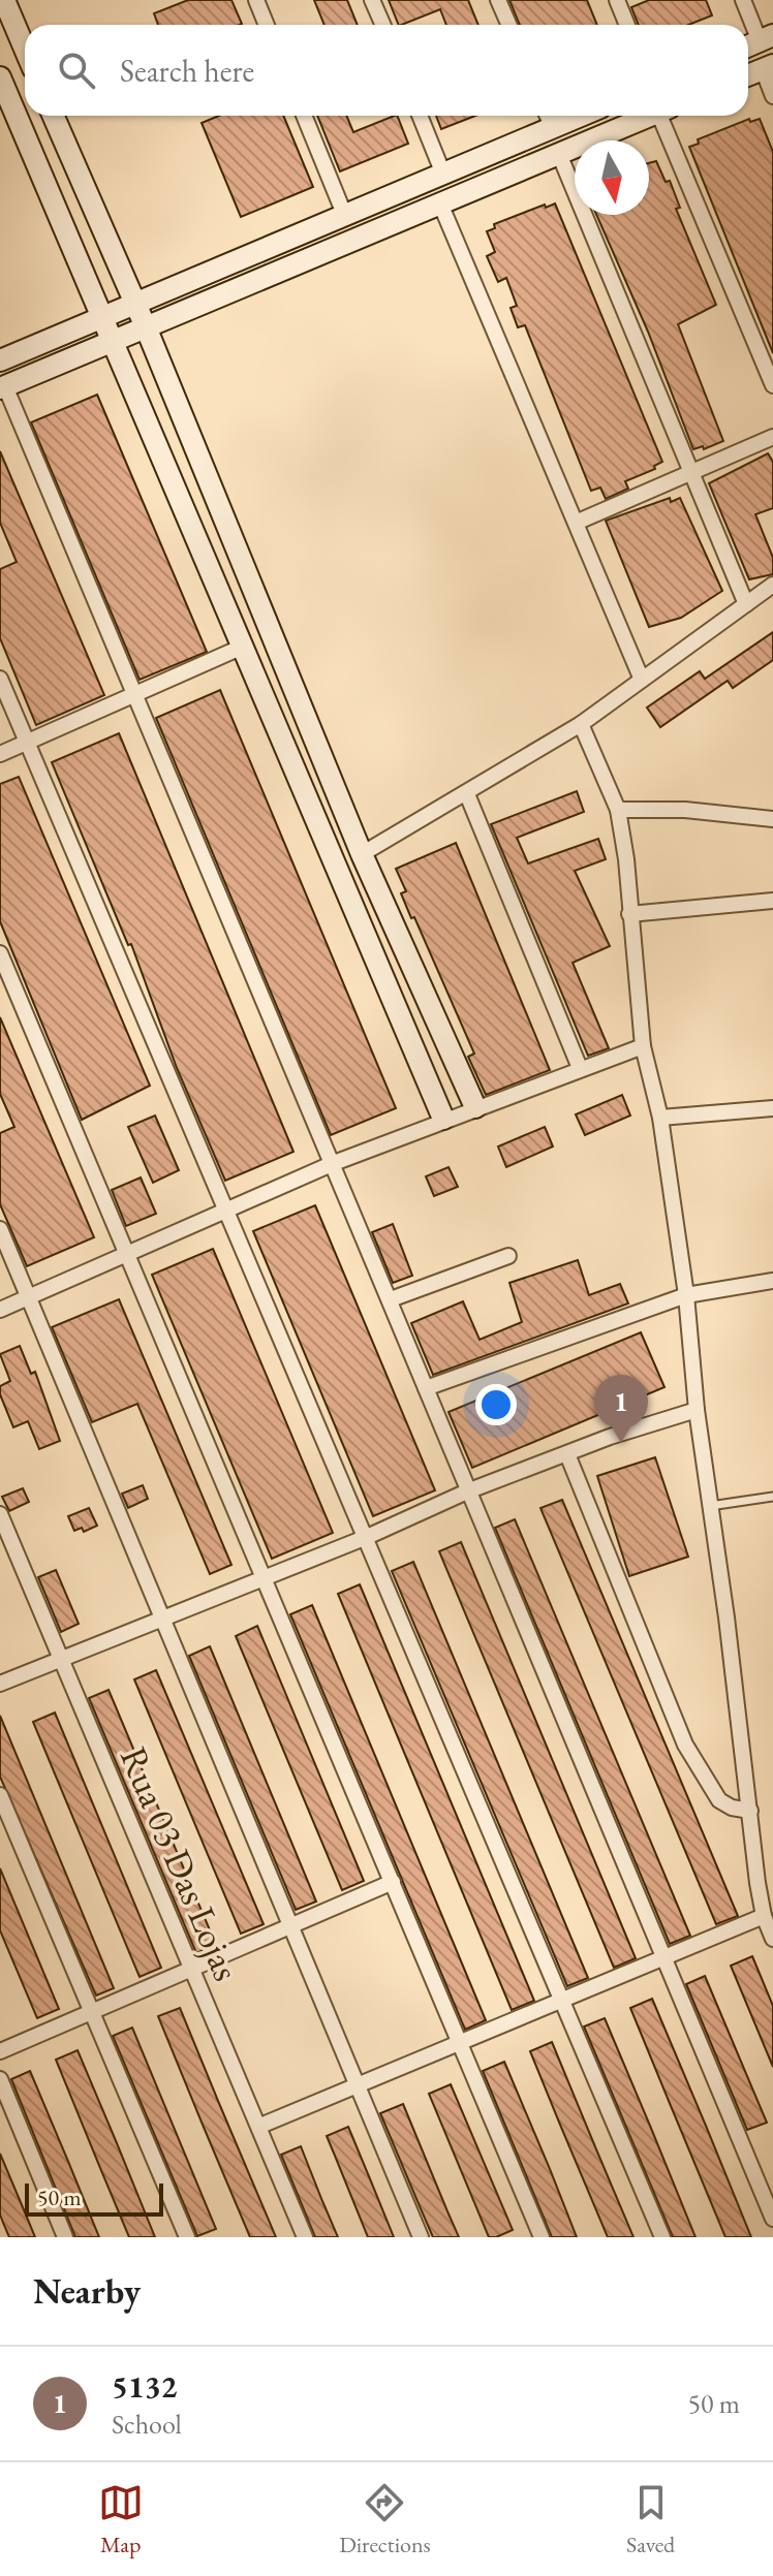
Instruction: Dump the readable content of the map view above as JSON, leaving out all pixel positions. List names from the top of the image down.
{
  "streets": {
    "street": ["Rua 03 Das Lojas"]
  },
  "scale_bar": "50 m",
  "north": "bottom",
  "page": {
    "search": "Search here",
    "pins": "1",
    "scale": "50 m",
    "heading": "Nearby",
    "list": [
      {
        "mark": "1",
        "name": "5132",
        "note": "School",
        "value": "50 m"
      }
    ],
    "nav": ["Map", "Directions", "Saved"]
  }
}
